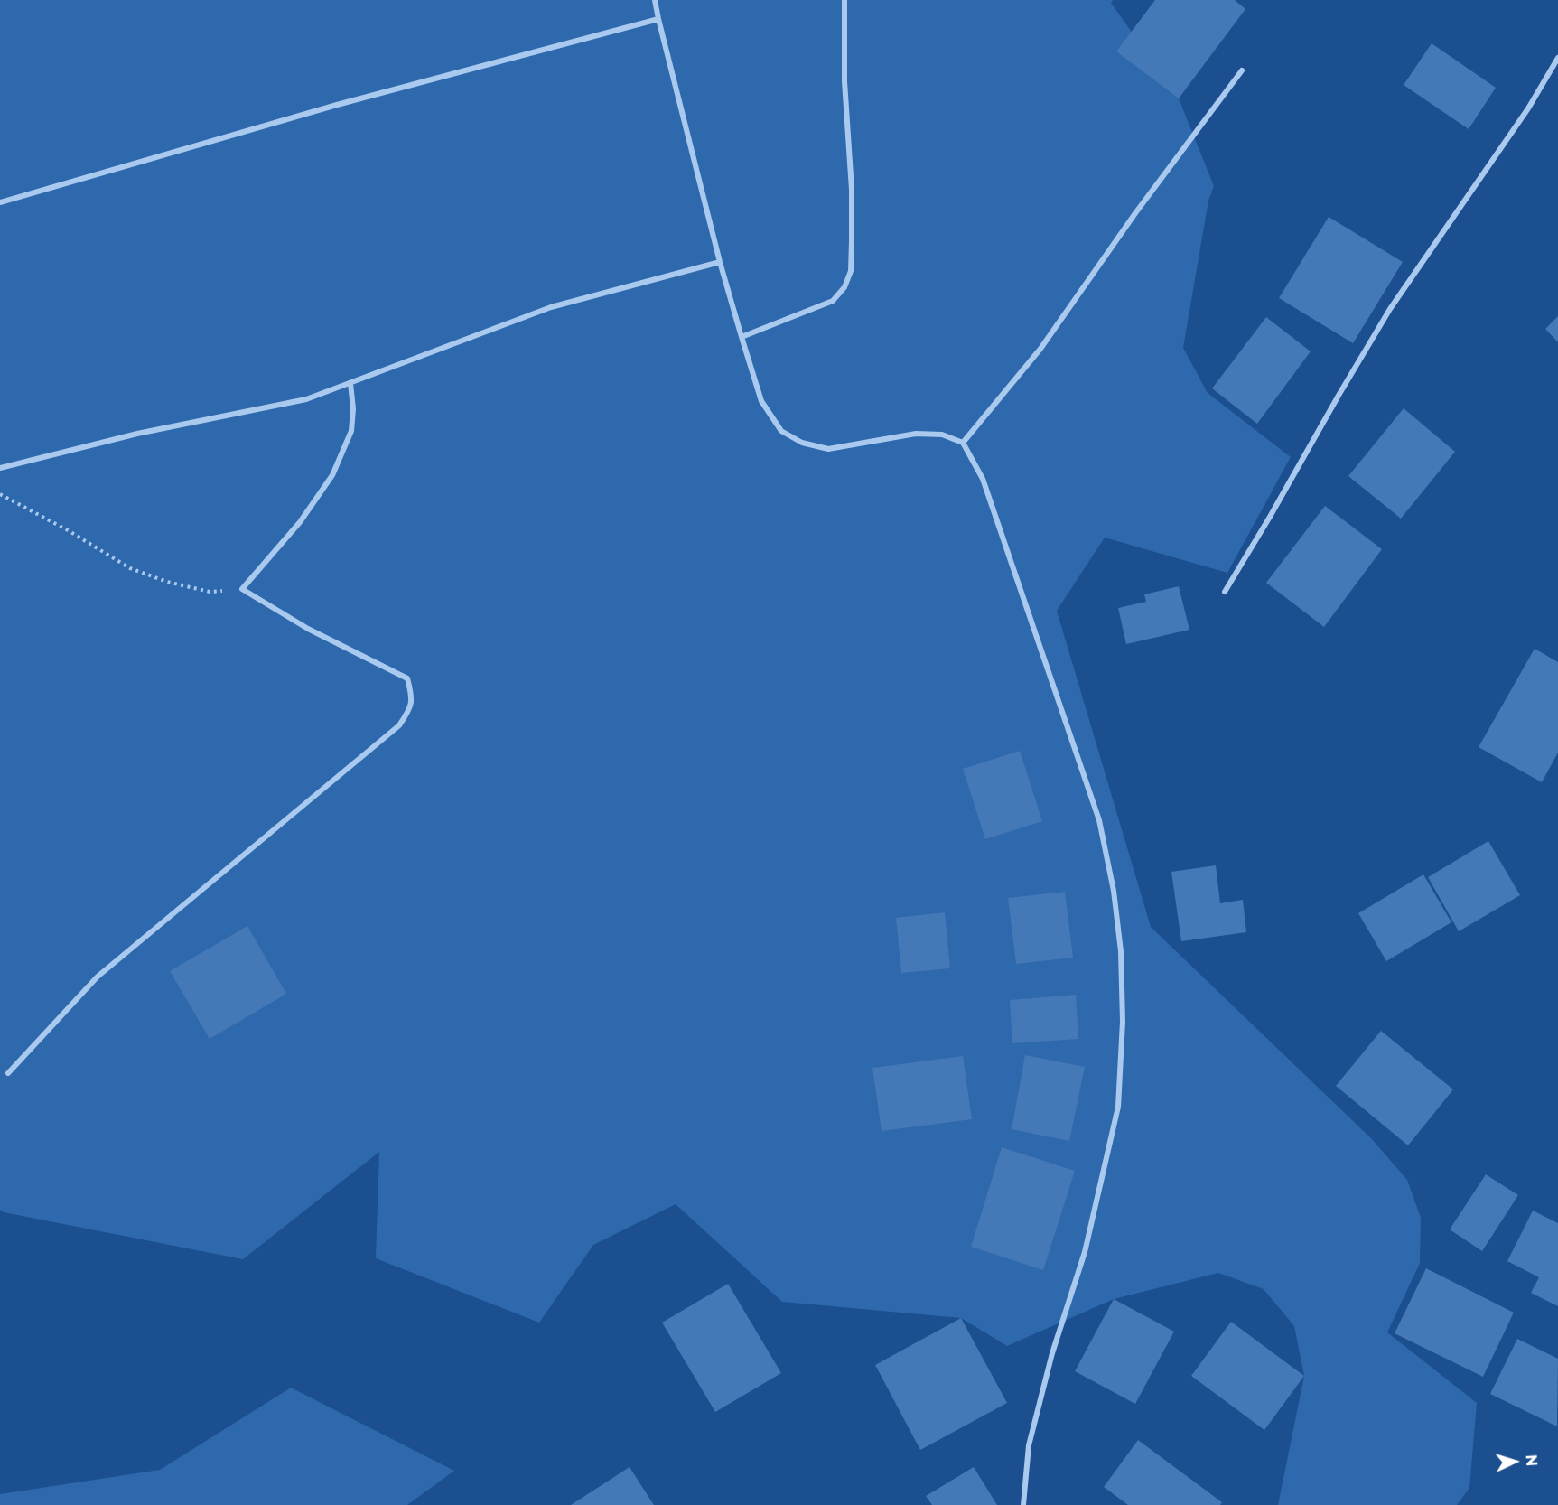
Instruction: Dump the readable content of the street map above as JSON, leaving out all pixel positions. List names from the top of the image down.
{
  "north": "right"
}
